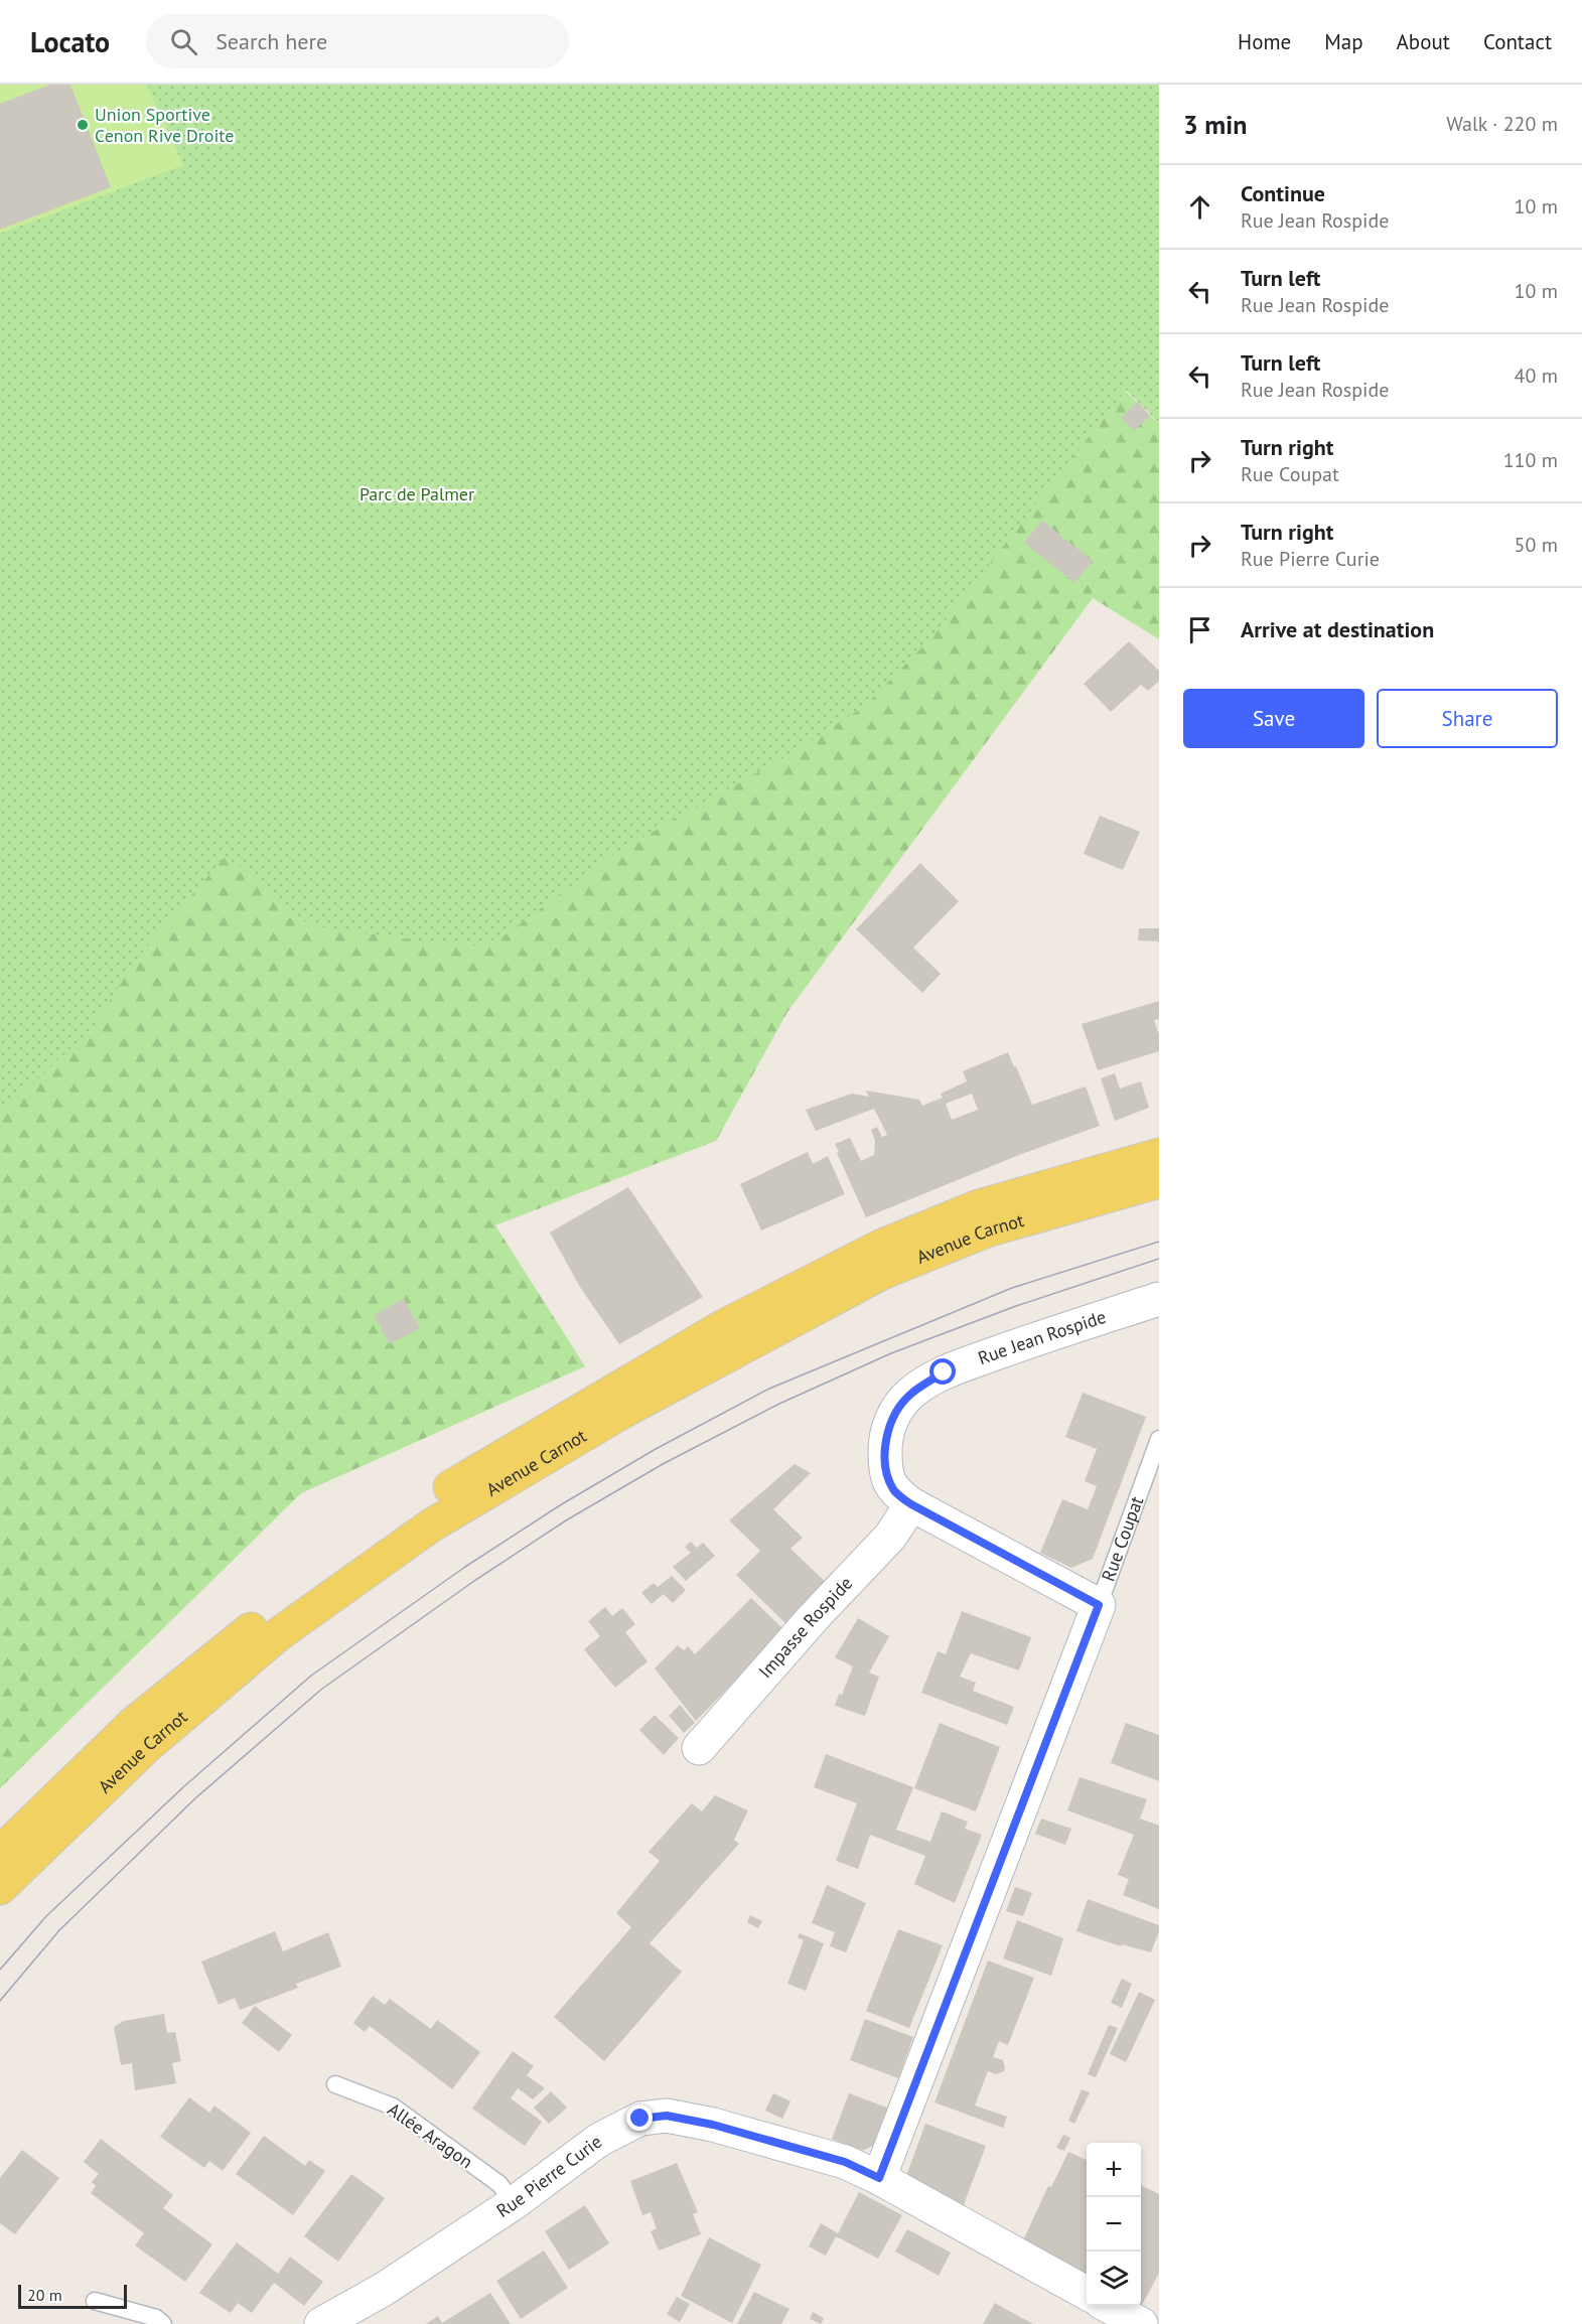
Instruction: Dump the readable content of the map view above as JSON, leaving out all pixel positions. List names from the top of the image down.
{
  "streets": {
    "main road": ["Avenue Carnot"],
    "street": [
      "Rue Jean Rospide",
      "Rue Coupat",
      "Impasse Rospide",
      "Rue Pierre Curie"
    ],
    "lane": ["Allée Aragon"]
  },
  "crossings": [
    ["Rue Jean Rospide", "Rue Coupat"],
    ["Rue Jean Rospide", "Impasse Rospide"],
    ["Rue Coupat", "Rue Pierre Curie"],
    ["Allée Aragon", "Rue Pierre Curie"]
  ],
  "parks": ["Parc de Palmer"],
  "places": ["Union Sportive Cenon Rive Droite"],
  "scale_bar": "20 m",
  "page": {
    "header": "Locato",
    "search": "Search here",
    "nav": [
      "Home",
      "Map",
      "About",
      "Contact"
    ],
    "heading": ["3 min", "Walk · 220 m"],
    "list": [
      ["Continue", "Rue Jean Rospide", "10 m"],
      ["Turn left", "Rue Jean Rospide", "10 m"],
      ["Turn left", "Rue Jean Rospide", "40 m"],
      ["Turn right", "Rue Coupat", "110 m"],
      ["Turn right", "Rue Pierre Curie", "50 m"],
      "Arrive at destination"
    ],
    "buttons": ["Save", "Share"],
    "map_buttons": ["+", "−"],
    "scale": "20 m"
  }
}
